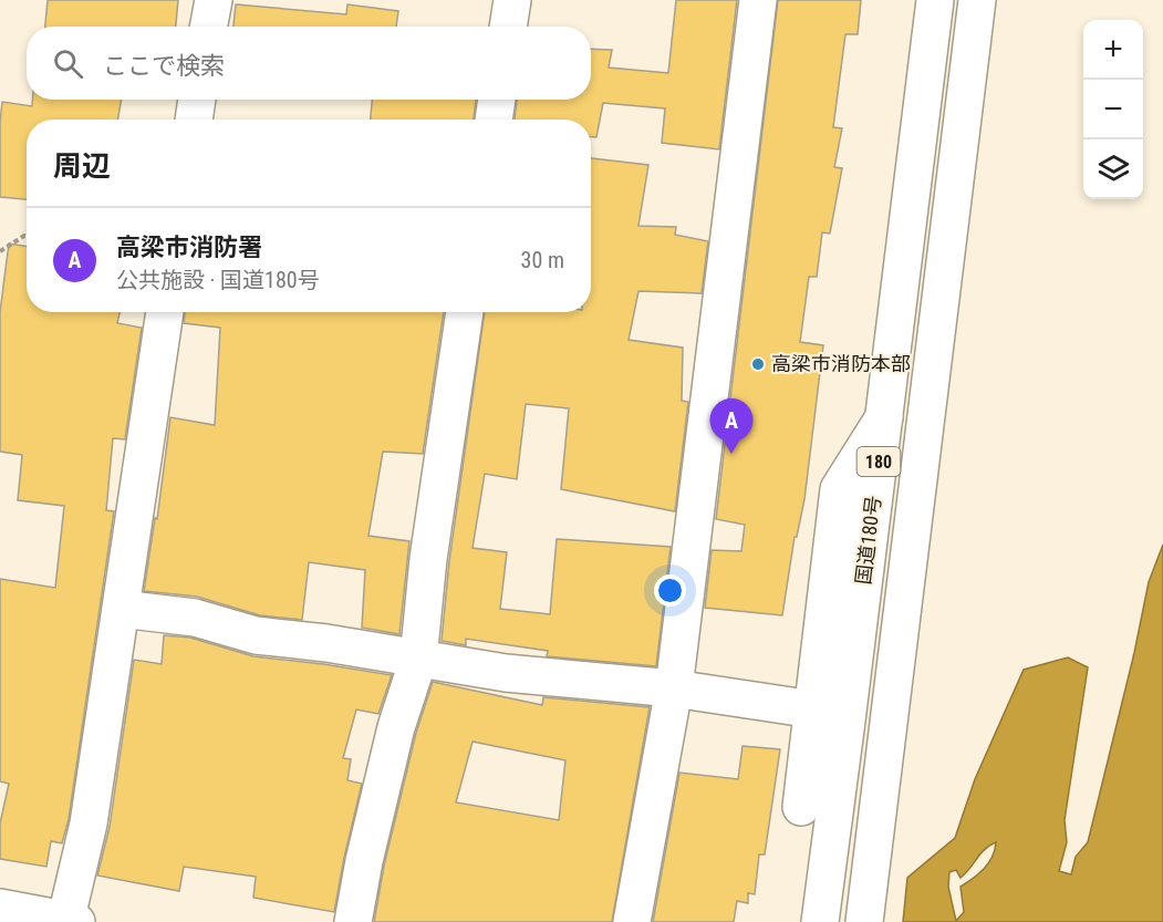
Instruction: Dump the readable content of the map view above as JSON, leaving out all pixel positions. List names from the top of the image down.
{
  "streets": {
    "main road": ["180", "国道180号"]
  },
  "places": ["高梁市消防本部"],
  "page": {
    "map_buttons": ["+", "−"],
    "search": "ここで検索",
    "heading": "周辺",
    "list": [
      {
        "mark": "A",
        "name": "高梁市消防署",
        "note": "公共施設 · 国道180号",
        "value": "30 m"
      }
    ],
    "pins": "A"
  }
}
